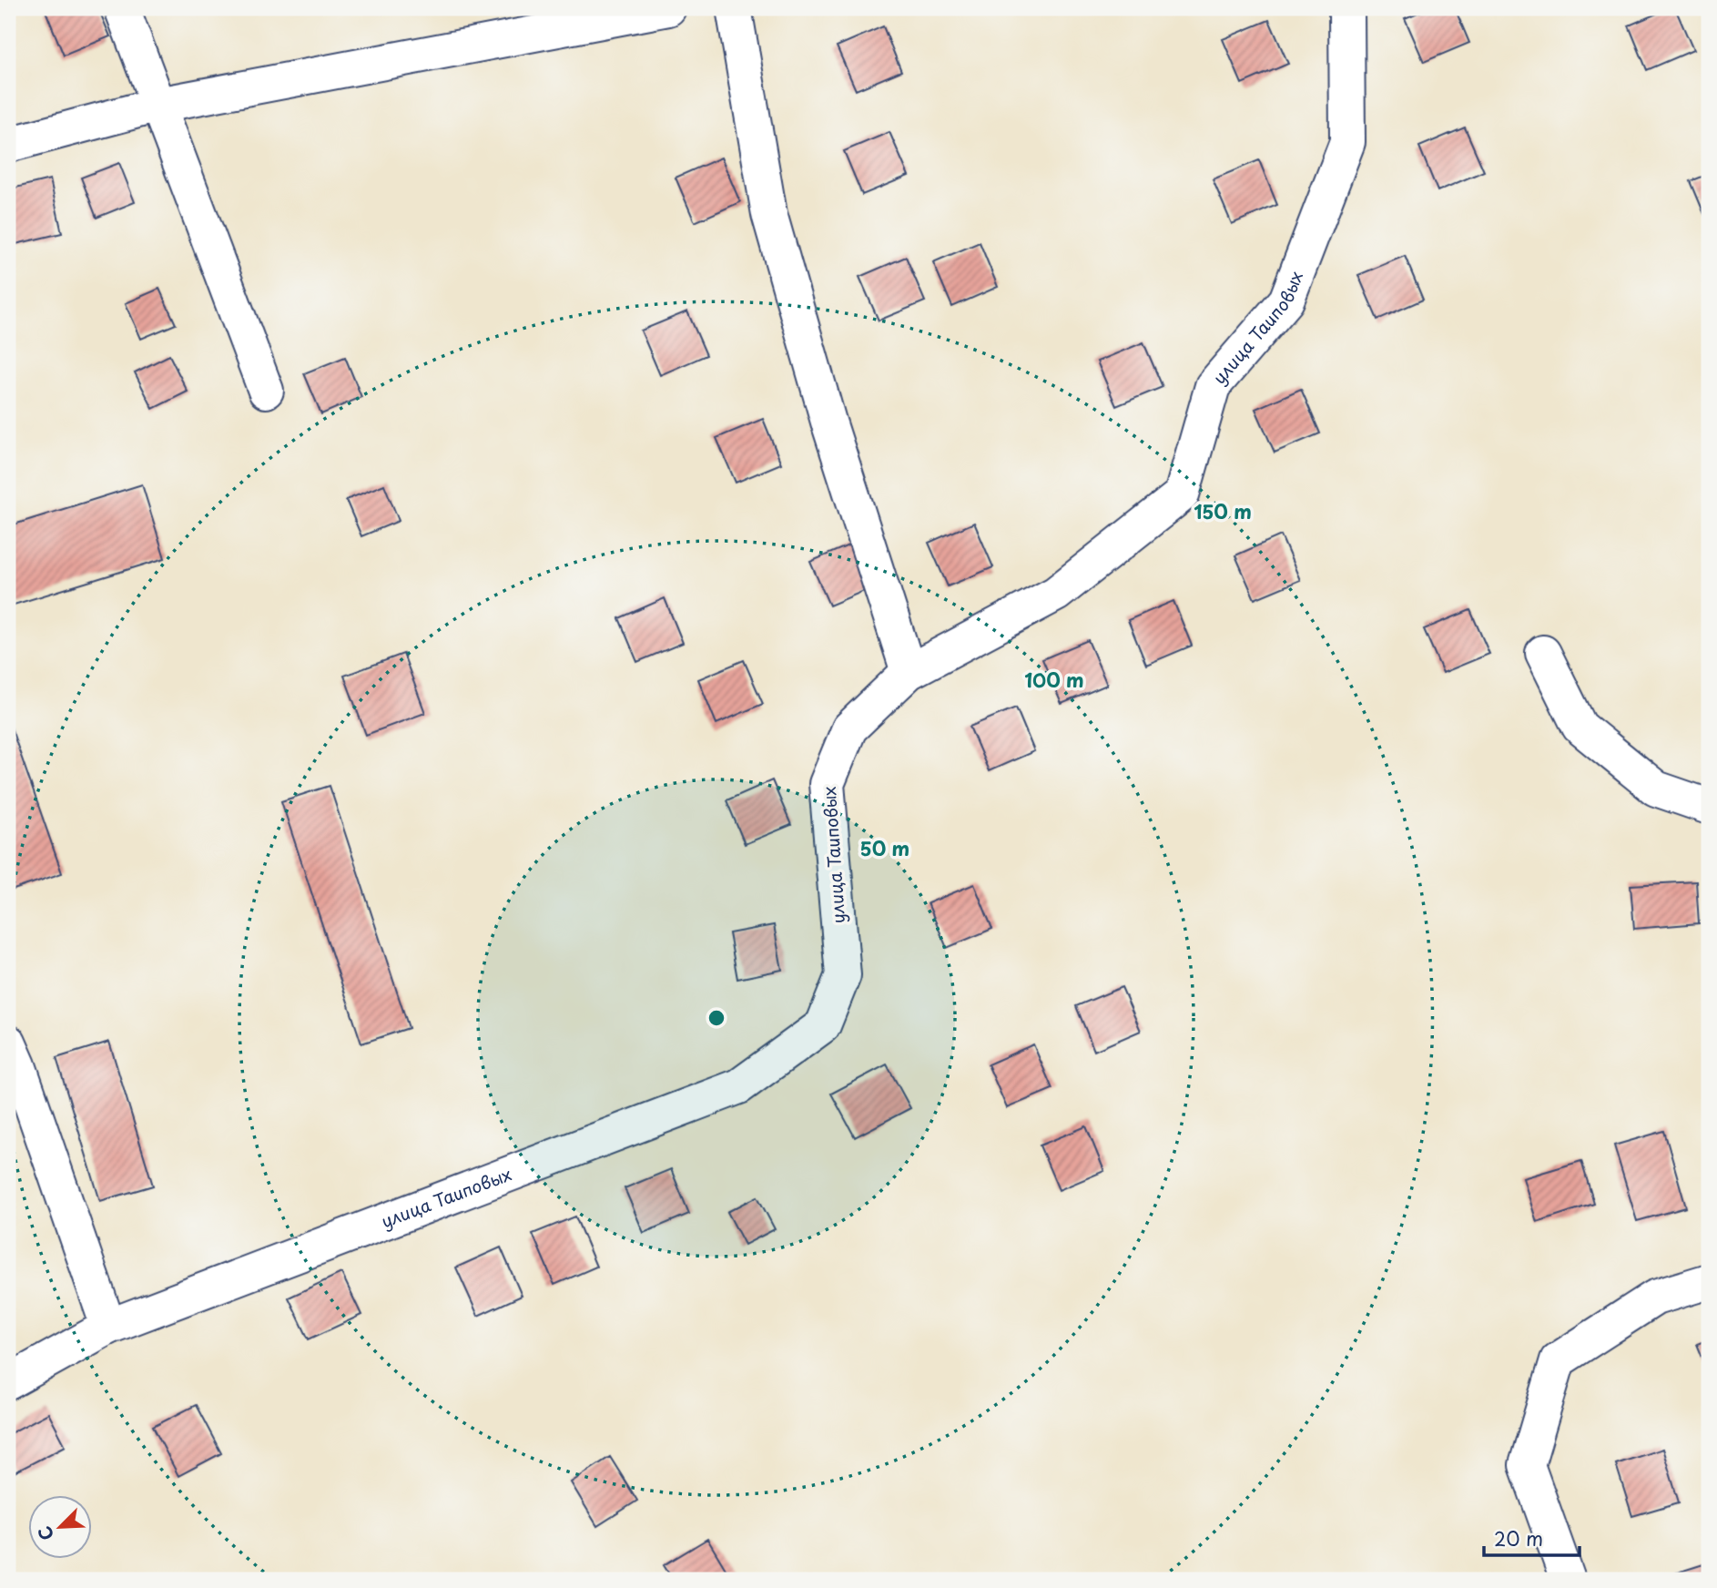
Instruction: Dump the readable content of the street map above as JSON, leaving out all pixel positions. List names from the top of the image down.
{
  "streets": {
    "street": ["улица Таиповых"]
  },
  "scale_bar": "20 m",
  "north": "bottom left",
  "rings": ["150 m", "100 m", "50 m"]
}
